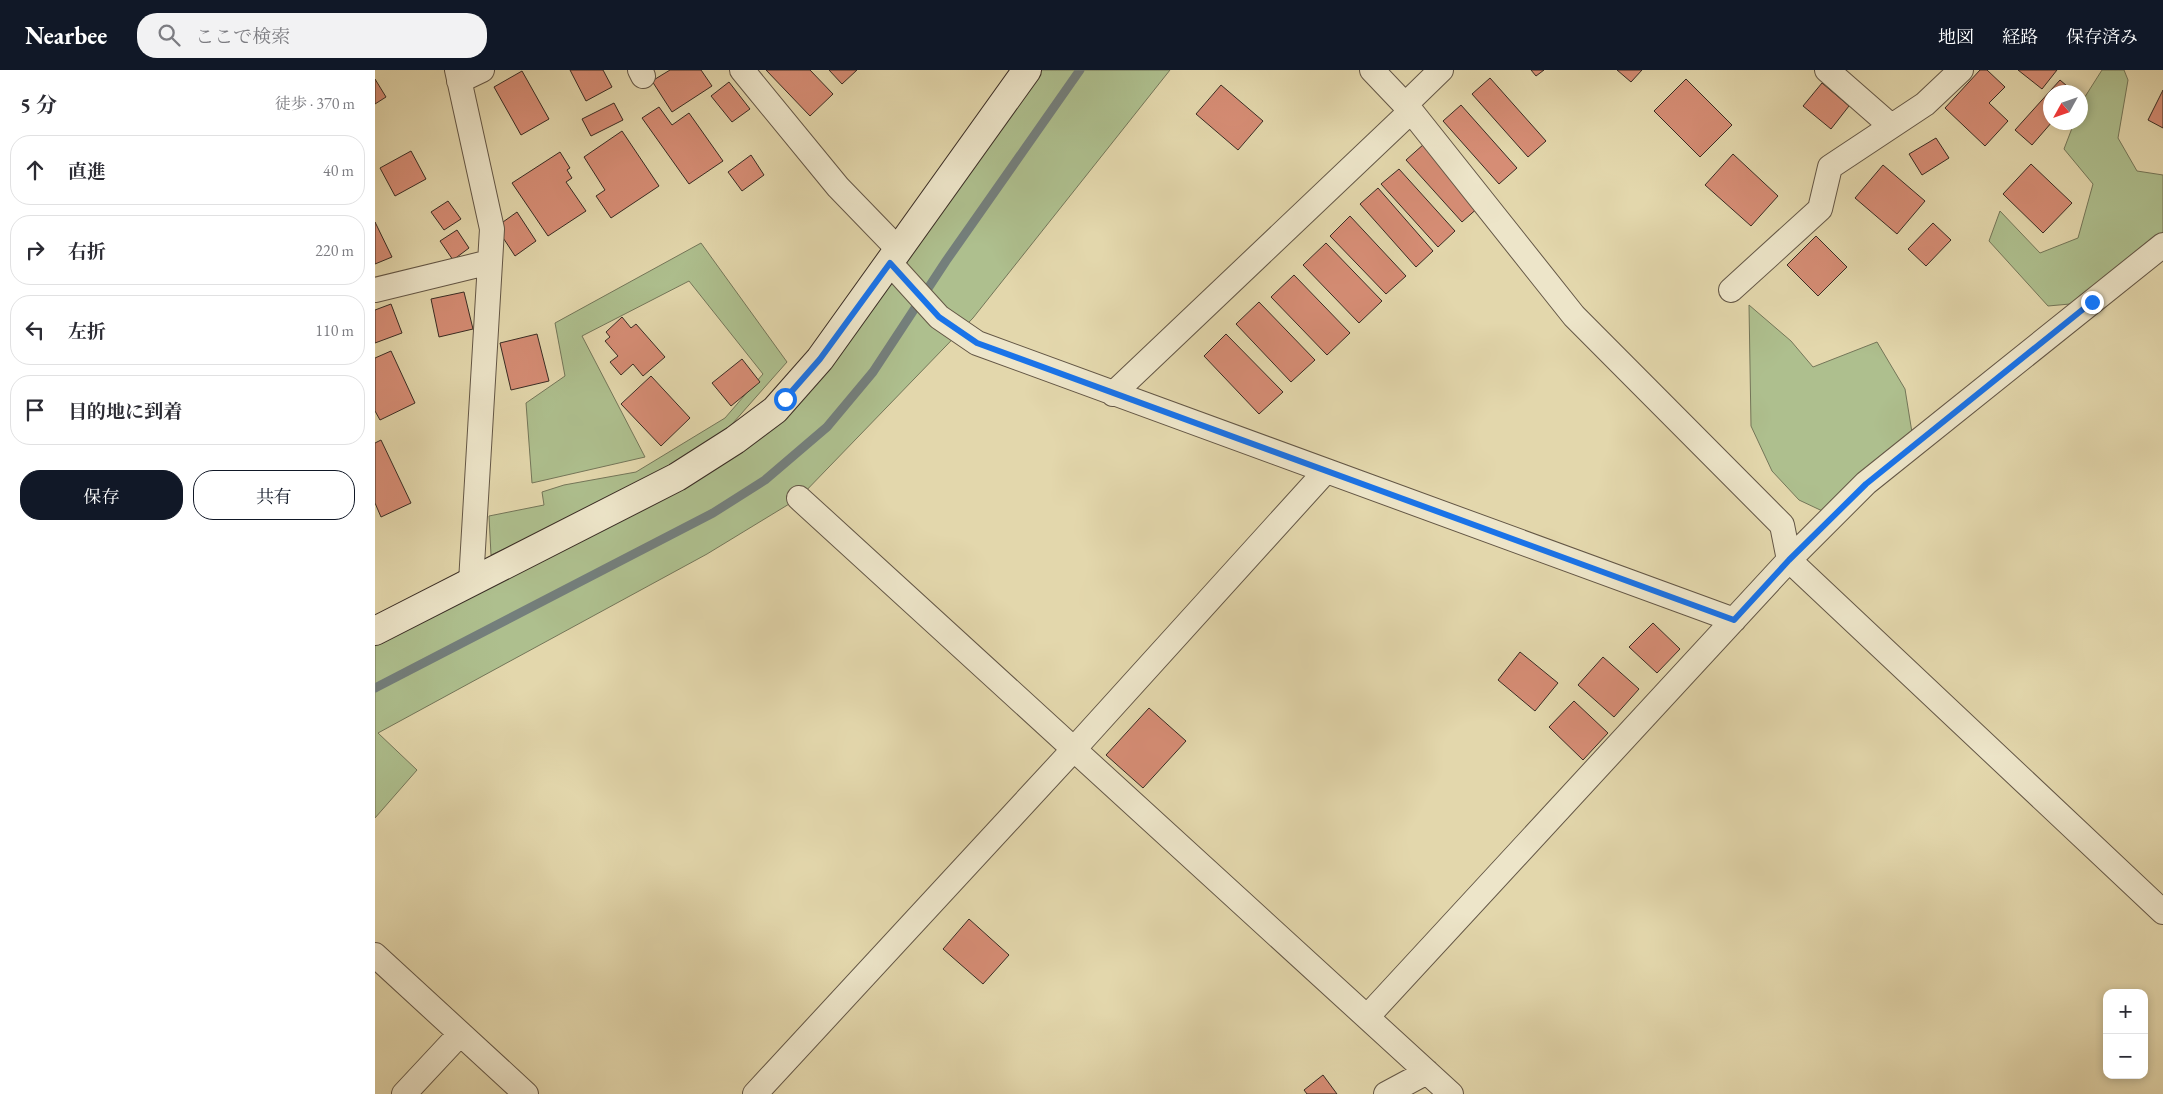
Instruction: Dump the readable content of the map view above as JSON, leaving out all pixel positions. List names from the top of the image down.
{
  "north": "bottom left",
  "page": {
    "header": "Nearbee",
    "search": "ここで検索",
    "nav": ["地図", "経路", "保存済み"],
    "heading": ["5 分", "徒歩 · 370 m"],
    "list": [
      ["直進", "40 m"],
      ["右折", "220 m"],
      ["左折", "110 m"],
      "目的地に到着"
    ],
    "buttons": ["保存", "共有"],
    "map_buttons": ["+", "−"]
  }
}
